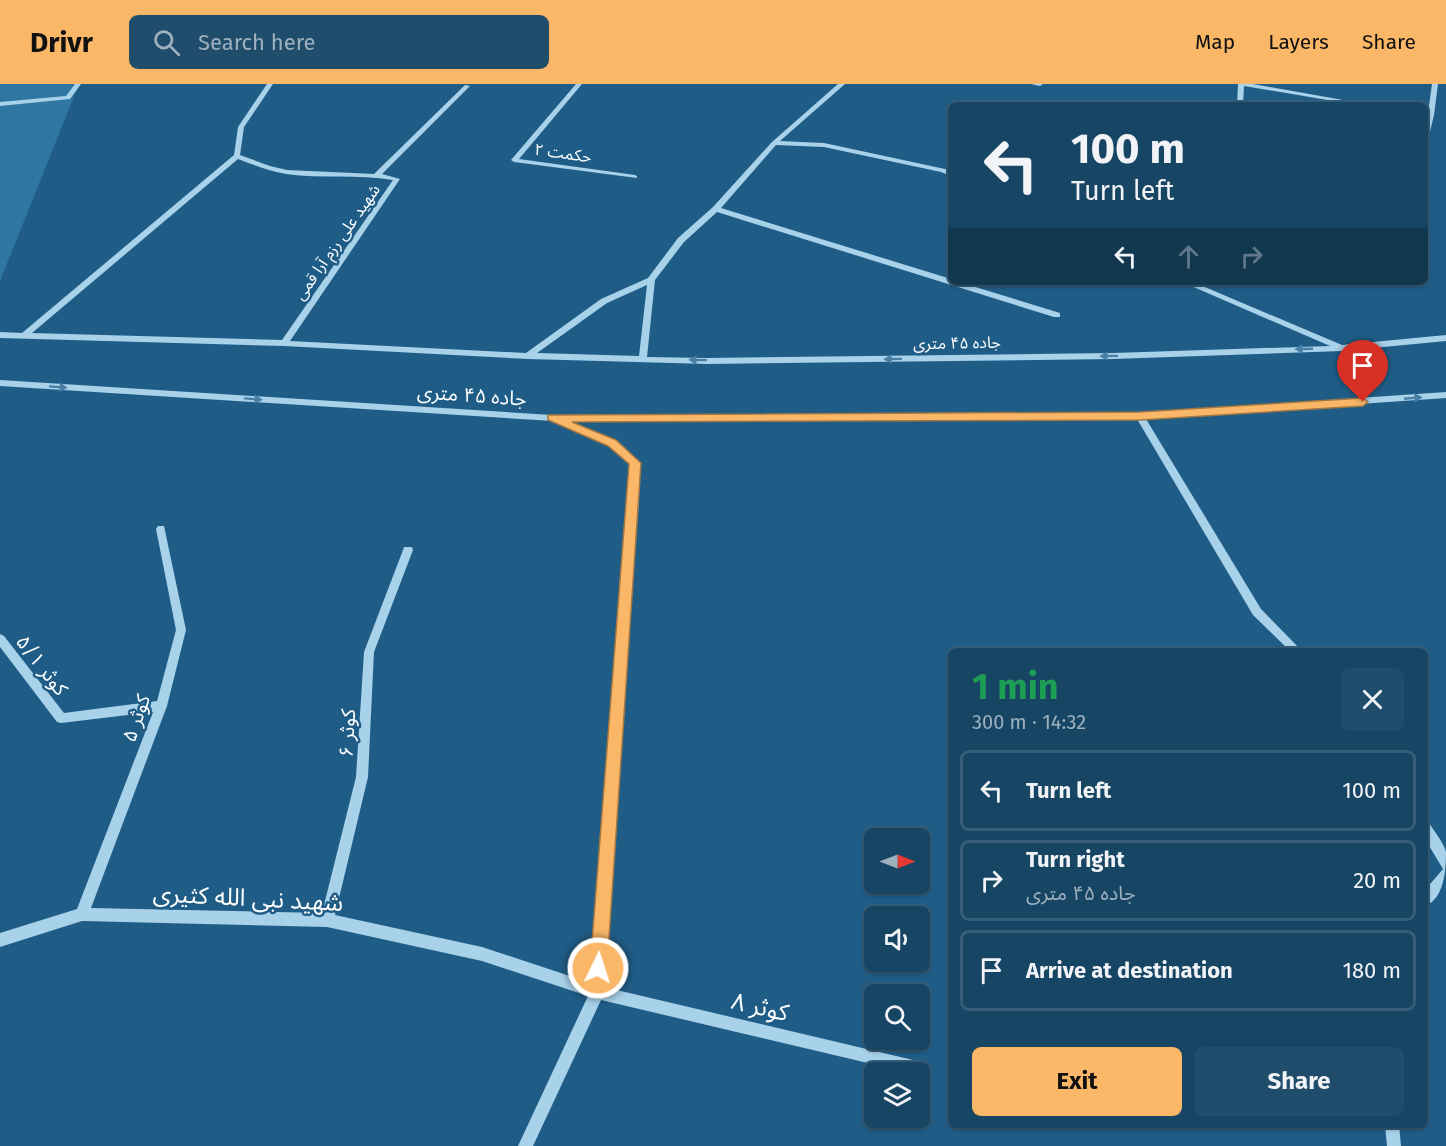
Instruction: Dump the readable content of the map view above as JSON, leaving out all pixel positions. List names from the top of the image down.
{
  "streets": {
    "street": [
      "حکمت ۲",
      "شهید علی رزم آرا قمی",
      "جاده ۴۵ متری",
      "کوثر ۵/۱",
      "کوثر ۵",
      "کوثر ۶",
      "شهید نبی الله کثیری",
      "کوثر ۸"
    ]
  },
  "crossings": [
    ["شهید علی رزم آرا قمی", "جاده ۴۵ متری"],
    ["کوثر ۵/۱", "کوثر ۵"],
    ["کوثر ۵", "شهید نبی الله کثیری"],
    ["کوثر ۶", "شهید نبی الله کثیری"],
    ["شهید نبی الله کثیری", "کوثر ۸"]
  ],
  "north": "right",
  "page": {
    "header": "Drivr",
    "search": "Search here",
    "nav": ["Map", "Layers", "Share"],
    "turn": ["100 m", "Turn left"],
    "heading": ["1 min", "300 m · 14:32"],
    "list": [
      {
        "name": "Turn left",
        "value": "100 m"
      },
      {
        "name": "Turn right",
        "note": "جاده ۴۵ متری",
        "value": "20 m"
      },
      {
        "name": "Arrive at destination",
        "value": "180 m"
      }
    ],
    "buttons": ["Exit", "Share"]
  }
}
